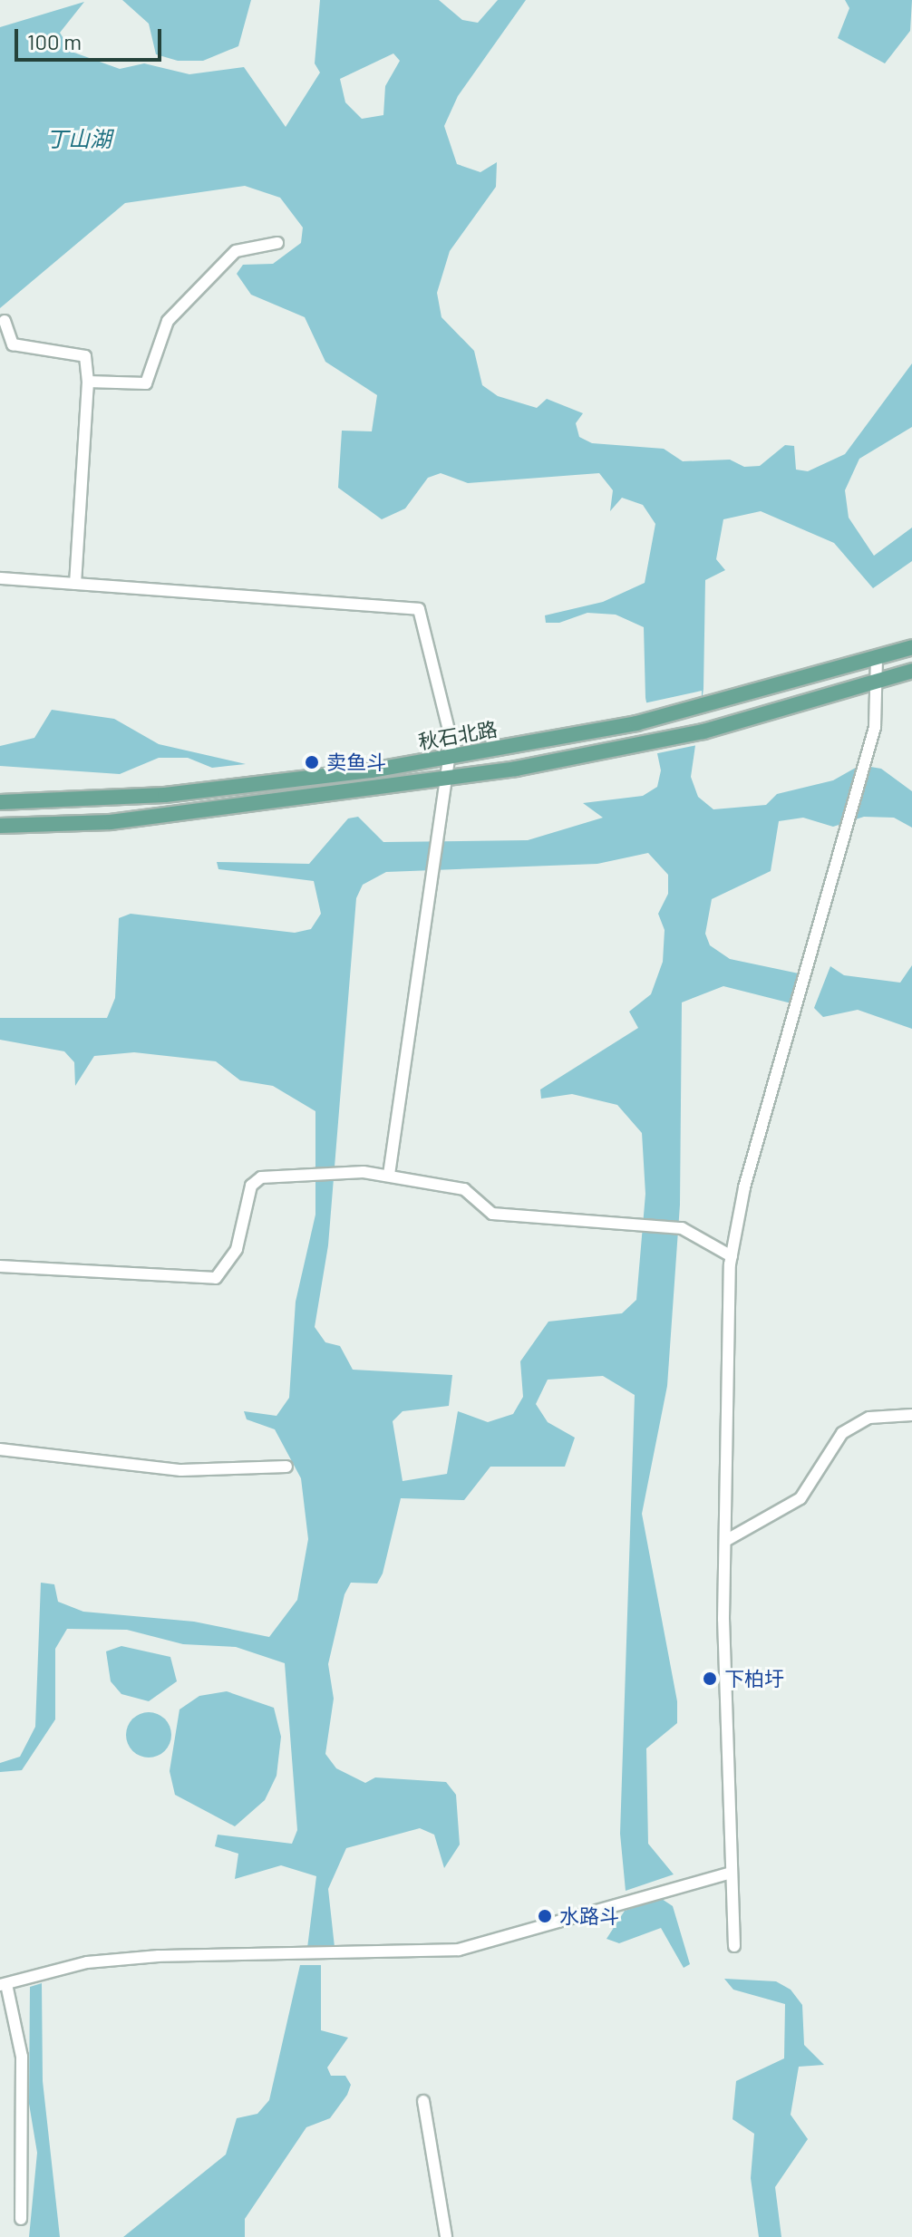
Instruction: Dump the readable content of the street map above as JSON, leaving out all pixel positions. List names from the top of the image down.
{
  "streets": {
    "main road": ["秋石北路"]
  },
  "water": ["丁山湖"],
  "places": ["卖鱼斗", "下柏圩", "水路斗"],
  "scale_bar": "100 m"
}
